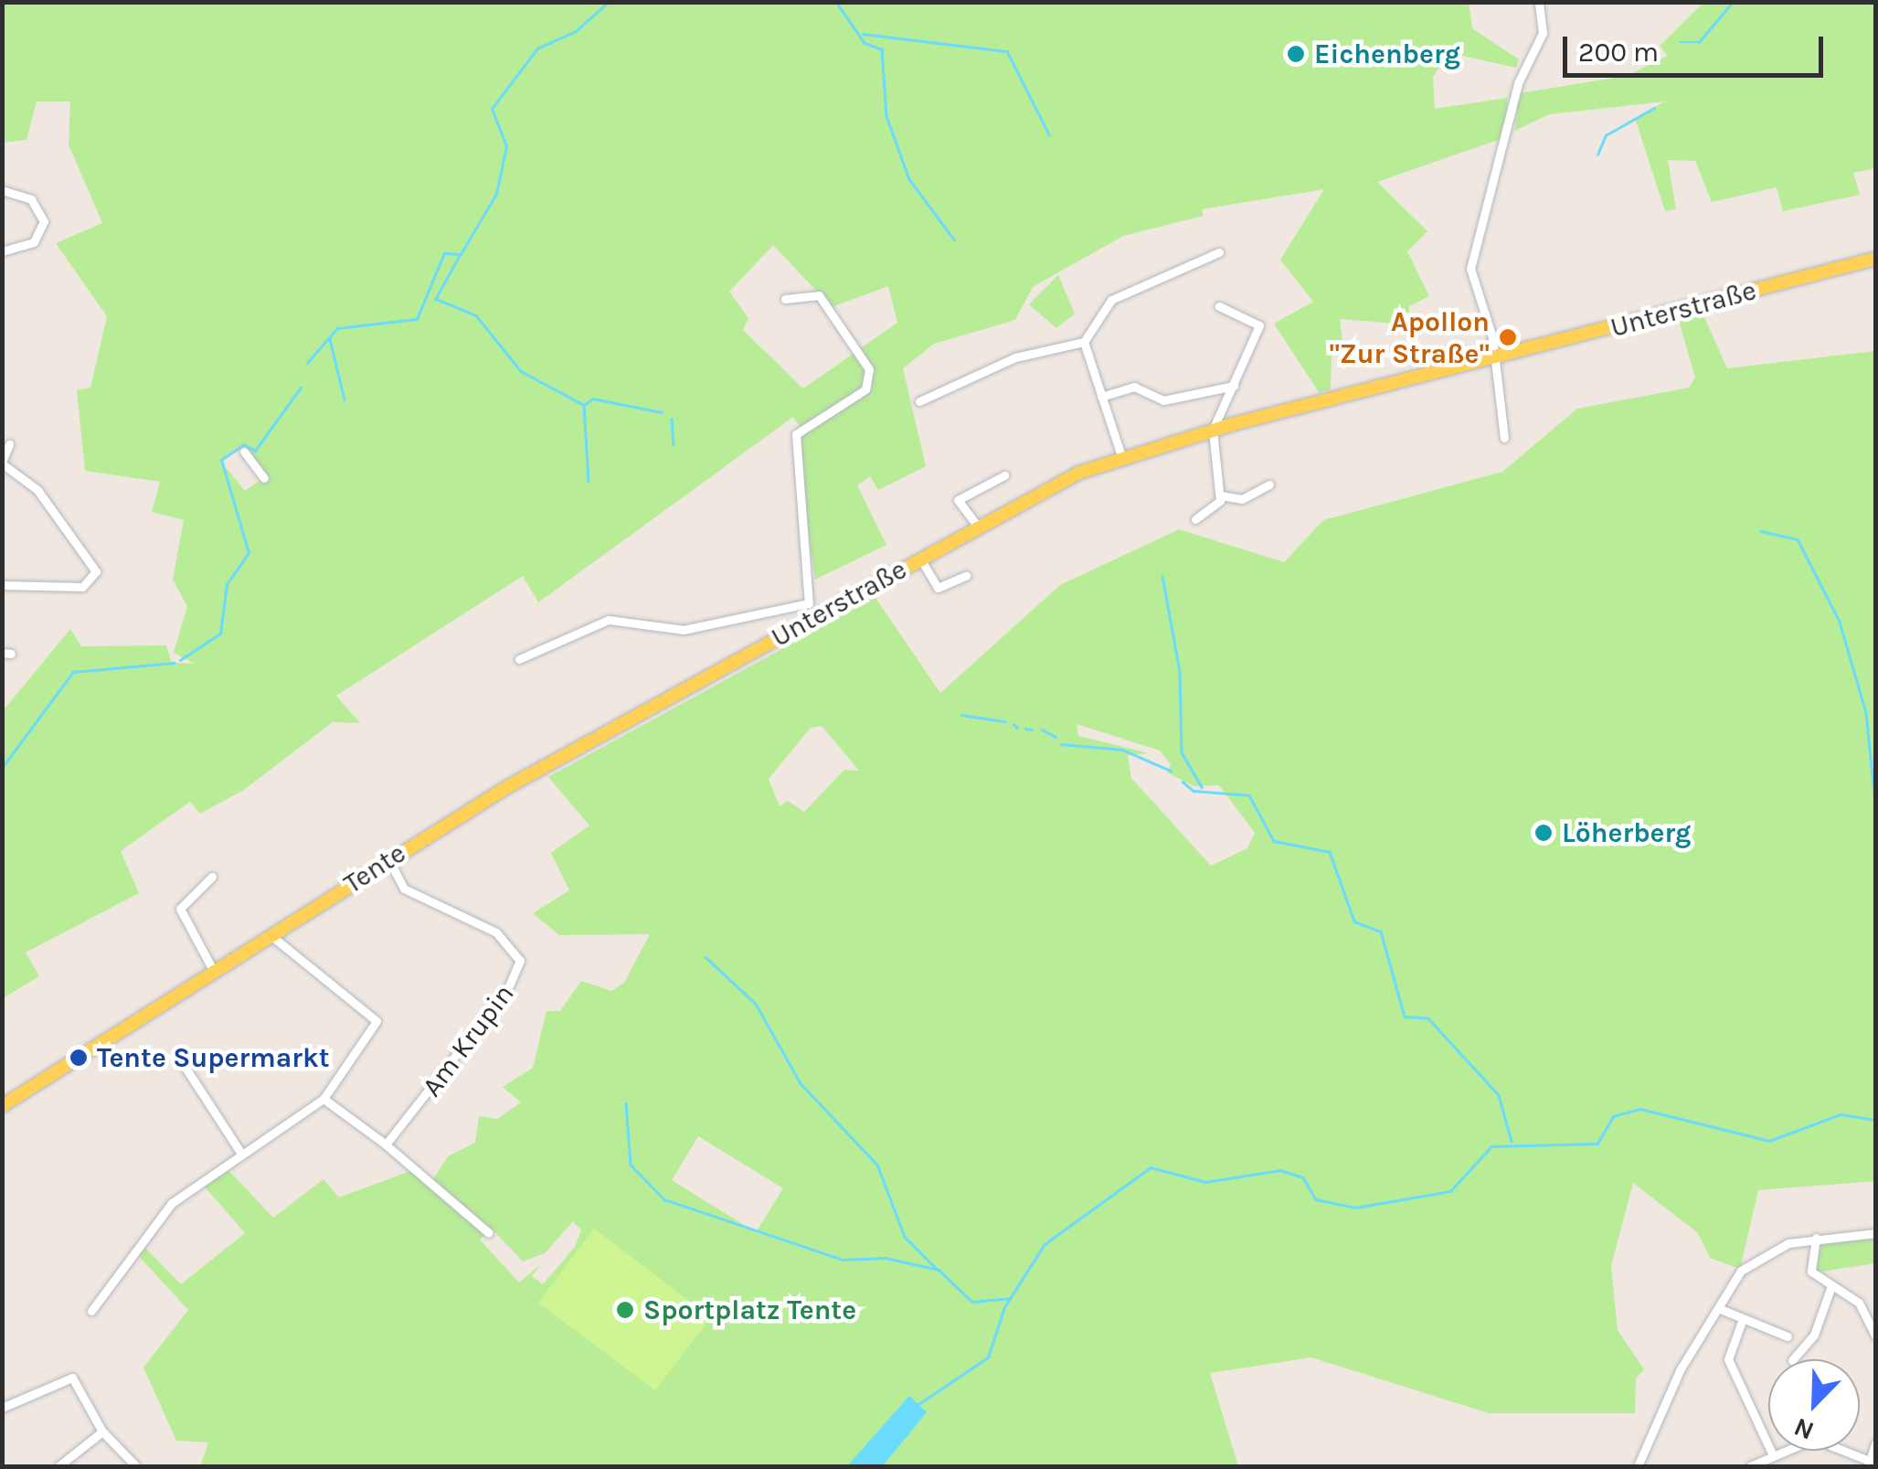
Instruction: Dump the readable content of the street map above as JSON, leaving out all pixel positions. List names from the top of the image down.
{
  "streets": {
    "main road": ["Unterstraße", "Tente"],
    "street": ["Am Krupin"]
  },
  "crossings": [
    ["Unterstraße", "Tente"],
    ["Tente", "Am Krupin"]
  ],
  "places": [
    "Eichenberg",
    "Apollon \"Zur Straße\"",
    "Löherberg",
    "Tente Supermarkt",
    "Sportplatz Tente"
  ],
  "scale_bar": "200 m",
  "north": "bottom left"
}
